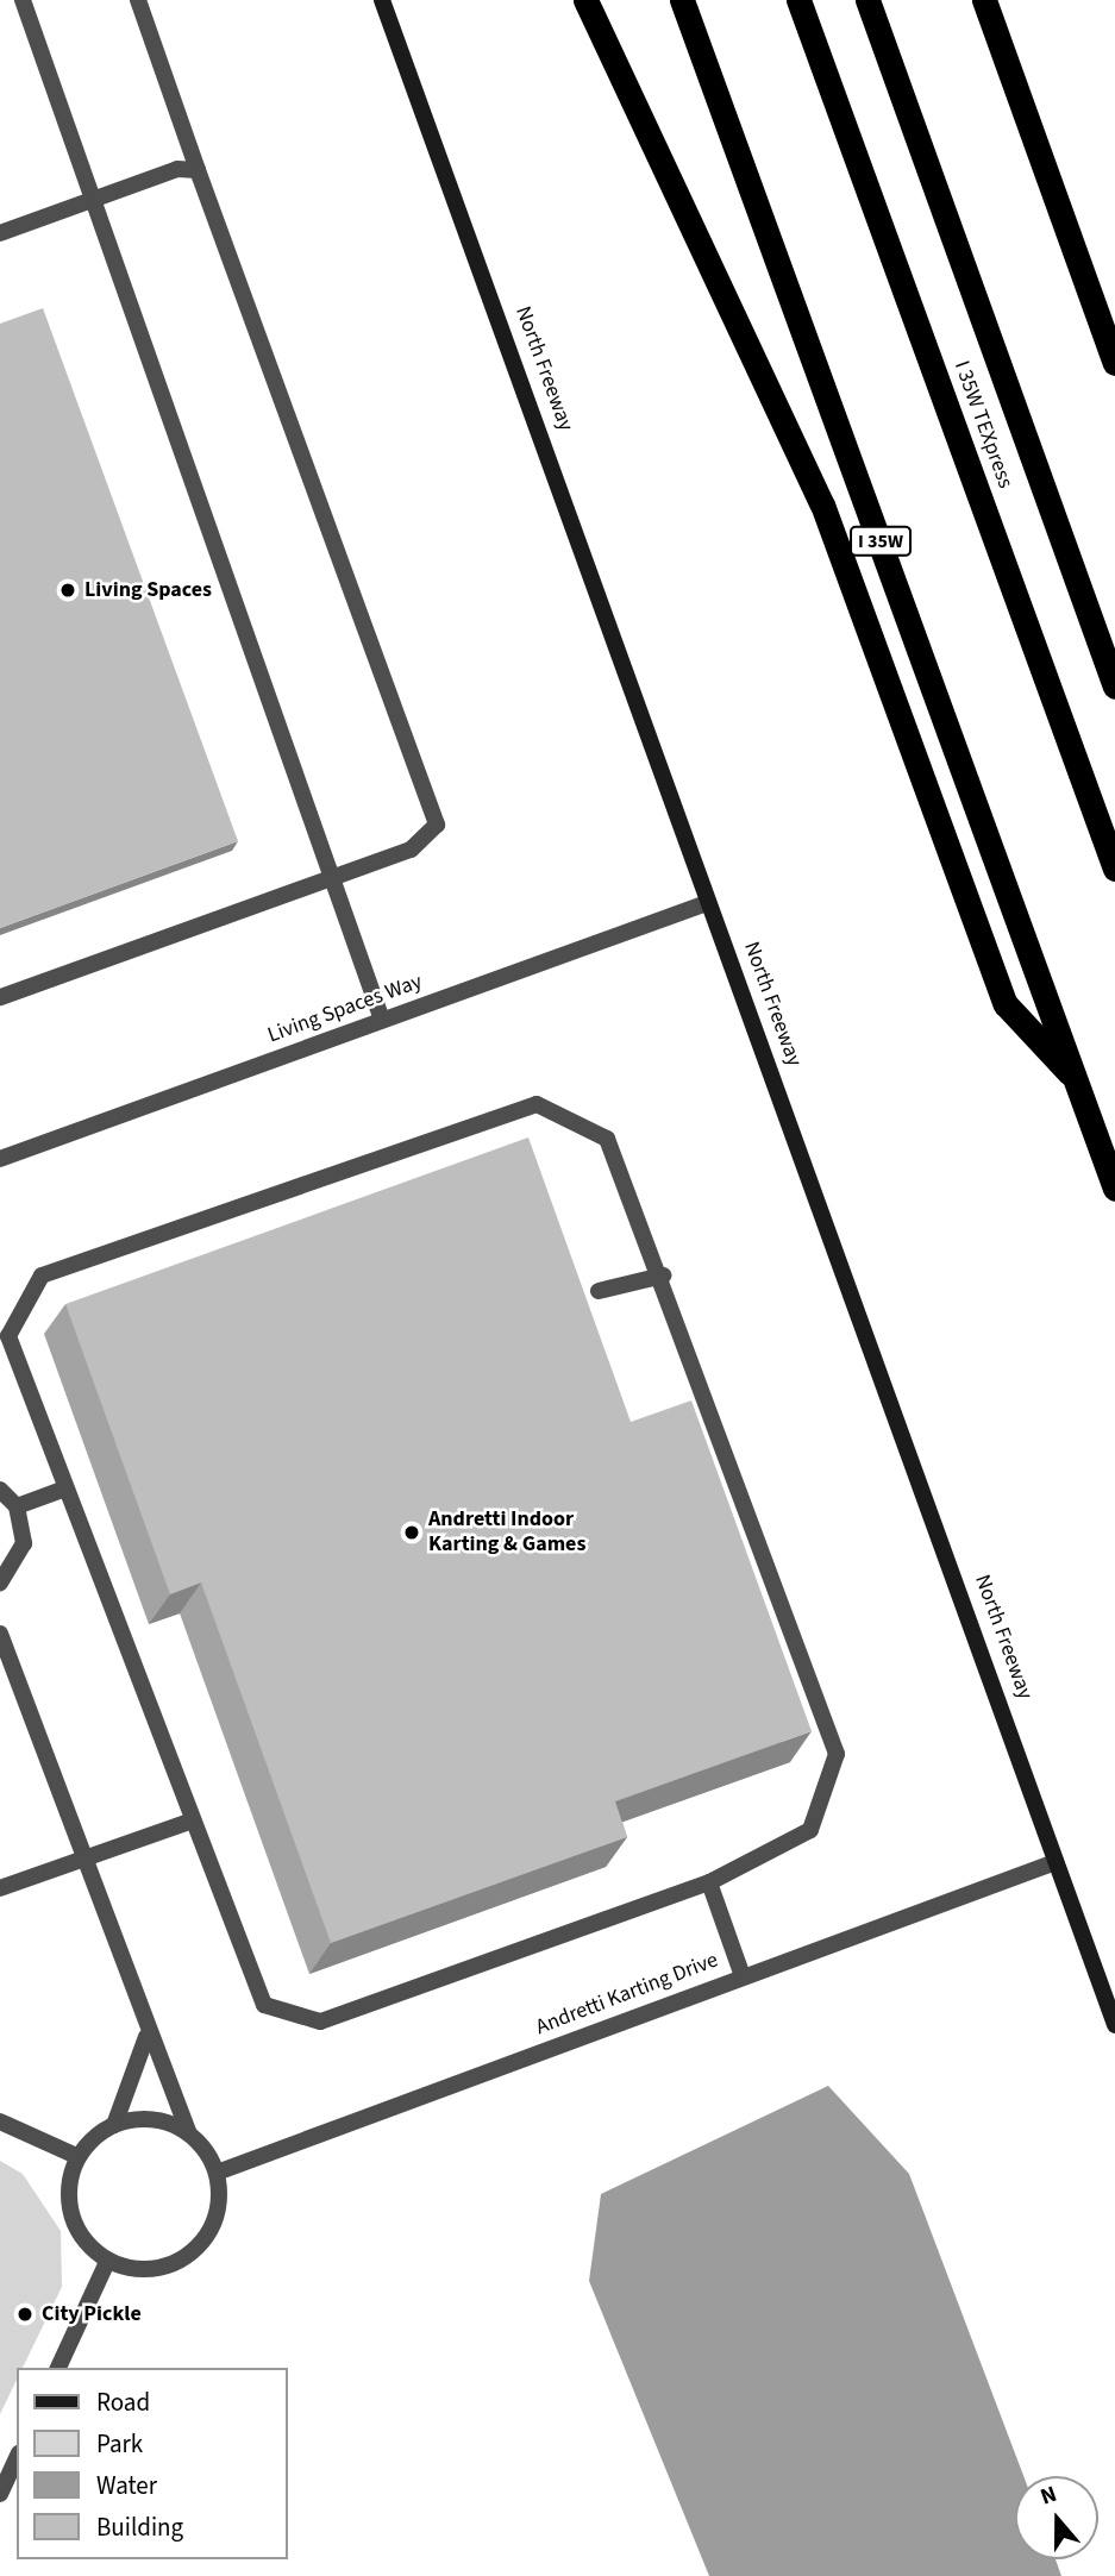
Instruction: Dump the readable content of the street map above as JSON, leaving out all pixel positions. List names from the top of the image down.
{
  "streets": {
    "highway": ["I 35W TEXpress", "I 35W"],
    "main road": ["North Freeway"],
    "street": ["Living Spaces Way", "Andretti Karting Drive"]
  },
  "crossings": [
    ["North Freeway", "Living Spaces Way"],
    ["North Freeway", "Andretti Karting Drive"]
  ],
  "places": ["Living Spaces", "Andretti Indoor Karting & Games", "City Pickle"],
  "legend": [
    "Road",
    "Park",
    "Water",
    "Building"
  ],
  "north": "top"
}
